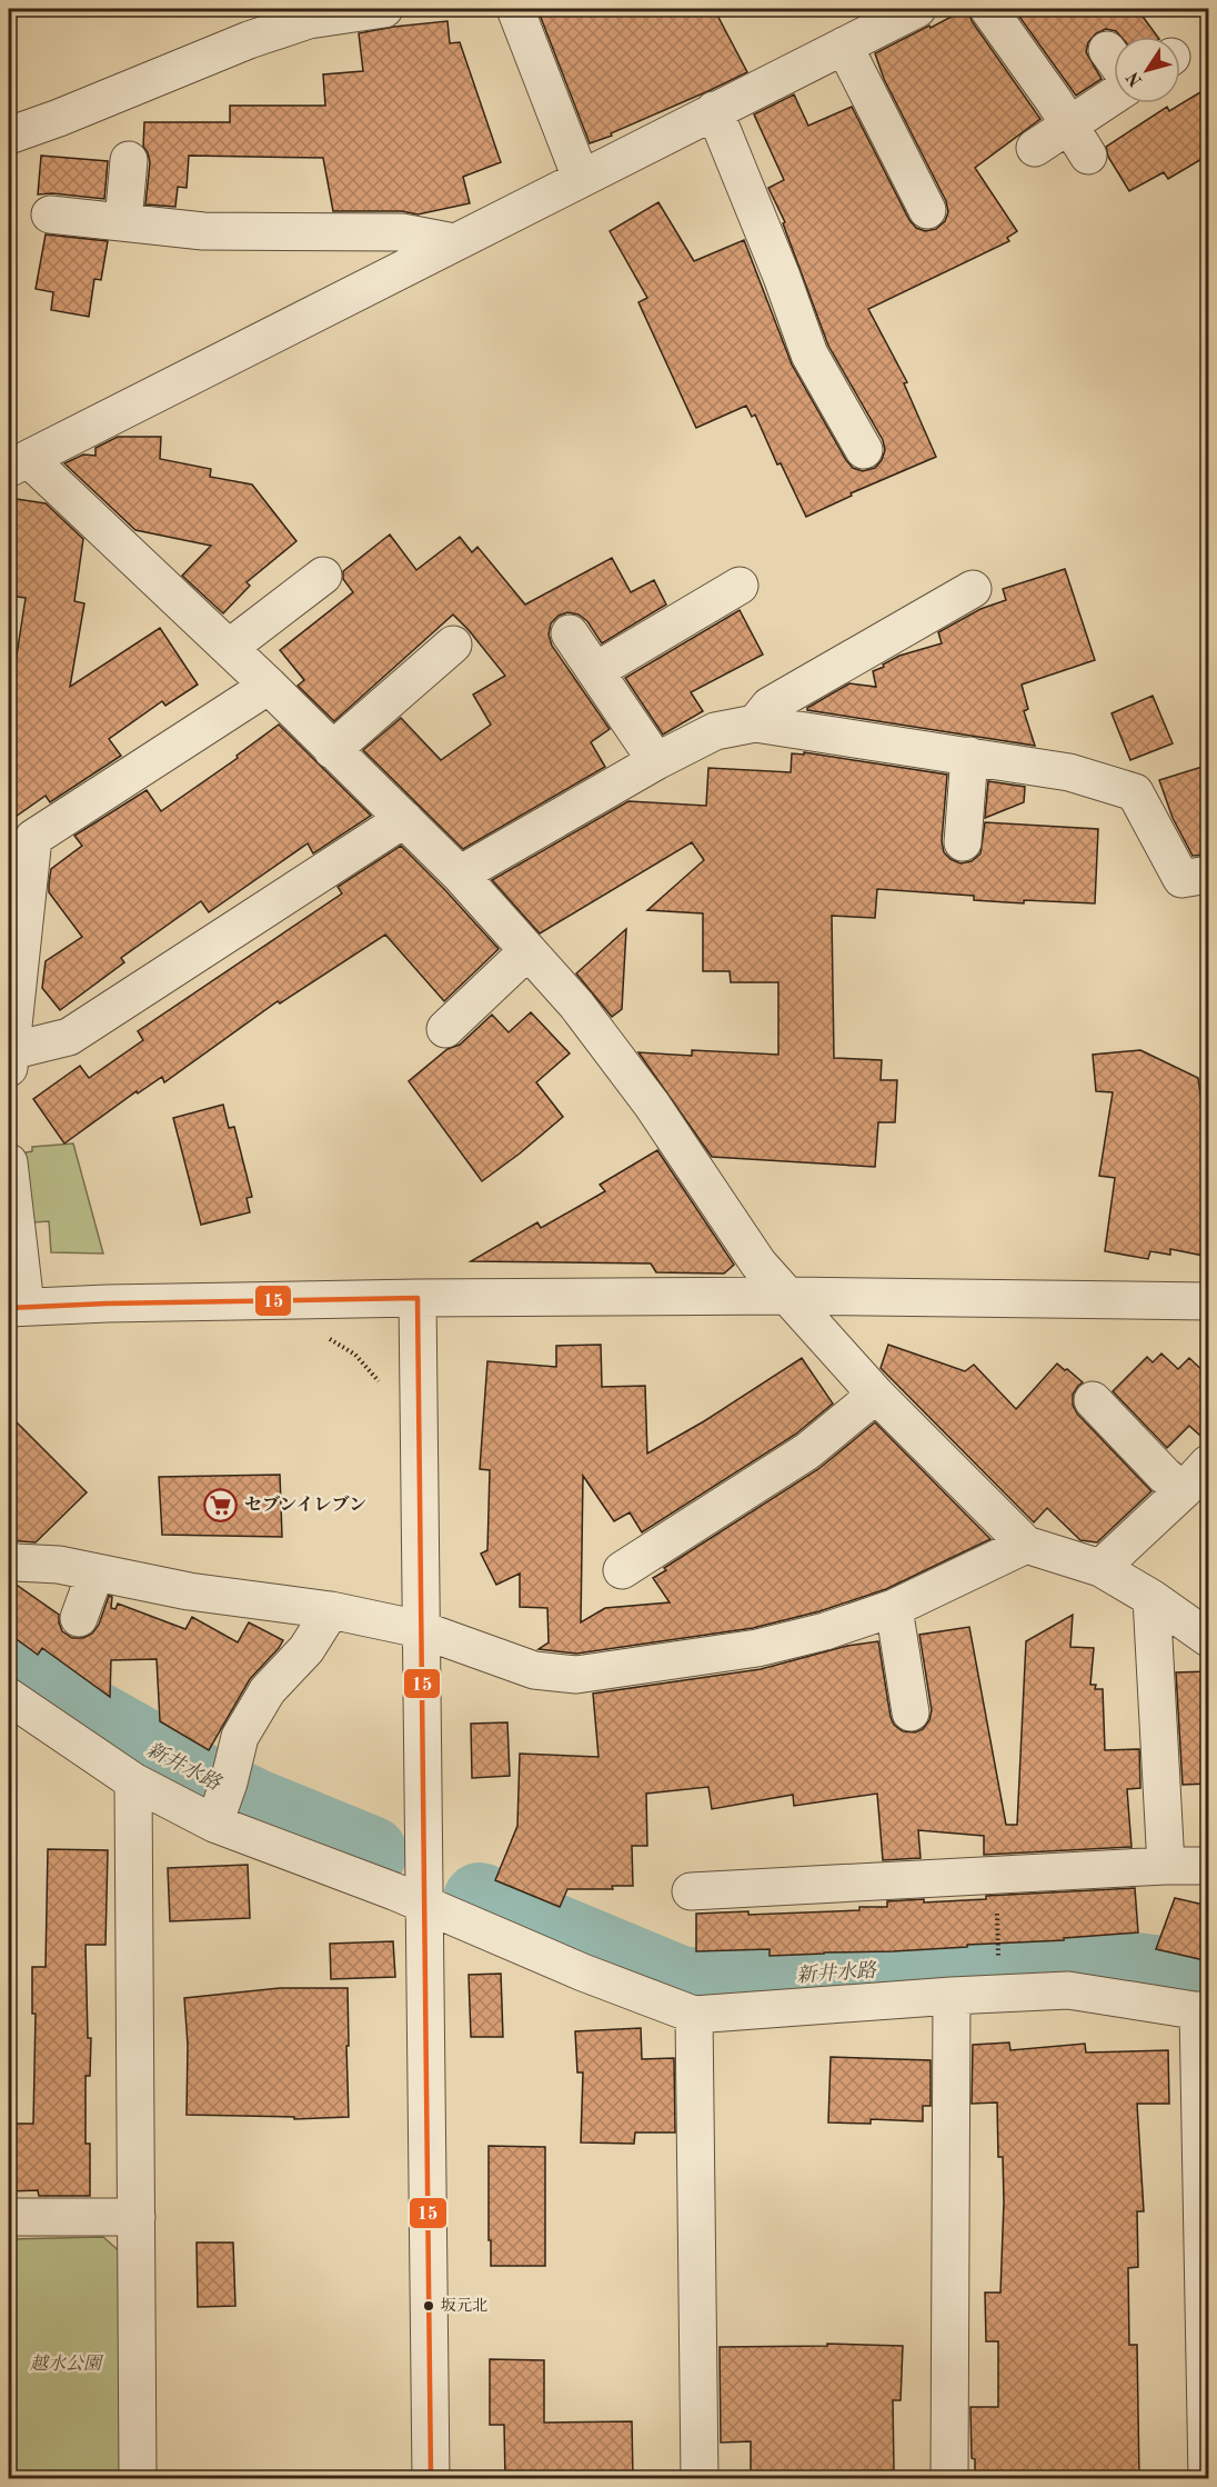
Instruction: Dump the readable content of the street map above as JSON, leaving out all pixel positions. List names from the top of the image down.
{
  "water": ["新井水路"],
  "parks": ["越水公園"],
  "places": {
    "supermarket": ["セブンイレブン"],
    "other": ["坂元北"]
  },
  "lines": ["transit line 15"],
  "north": "bottom left"
}
